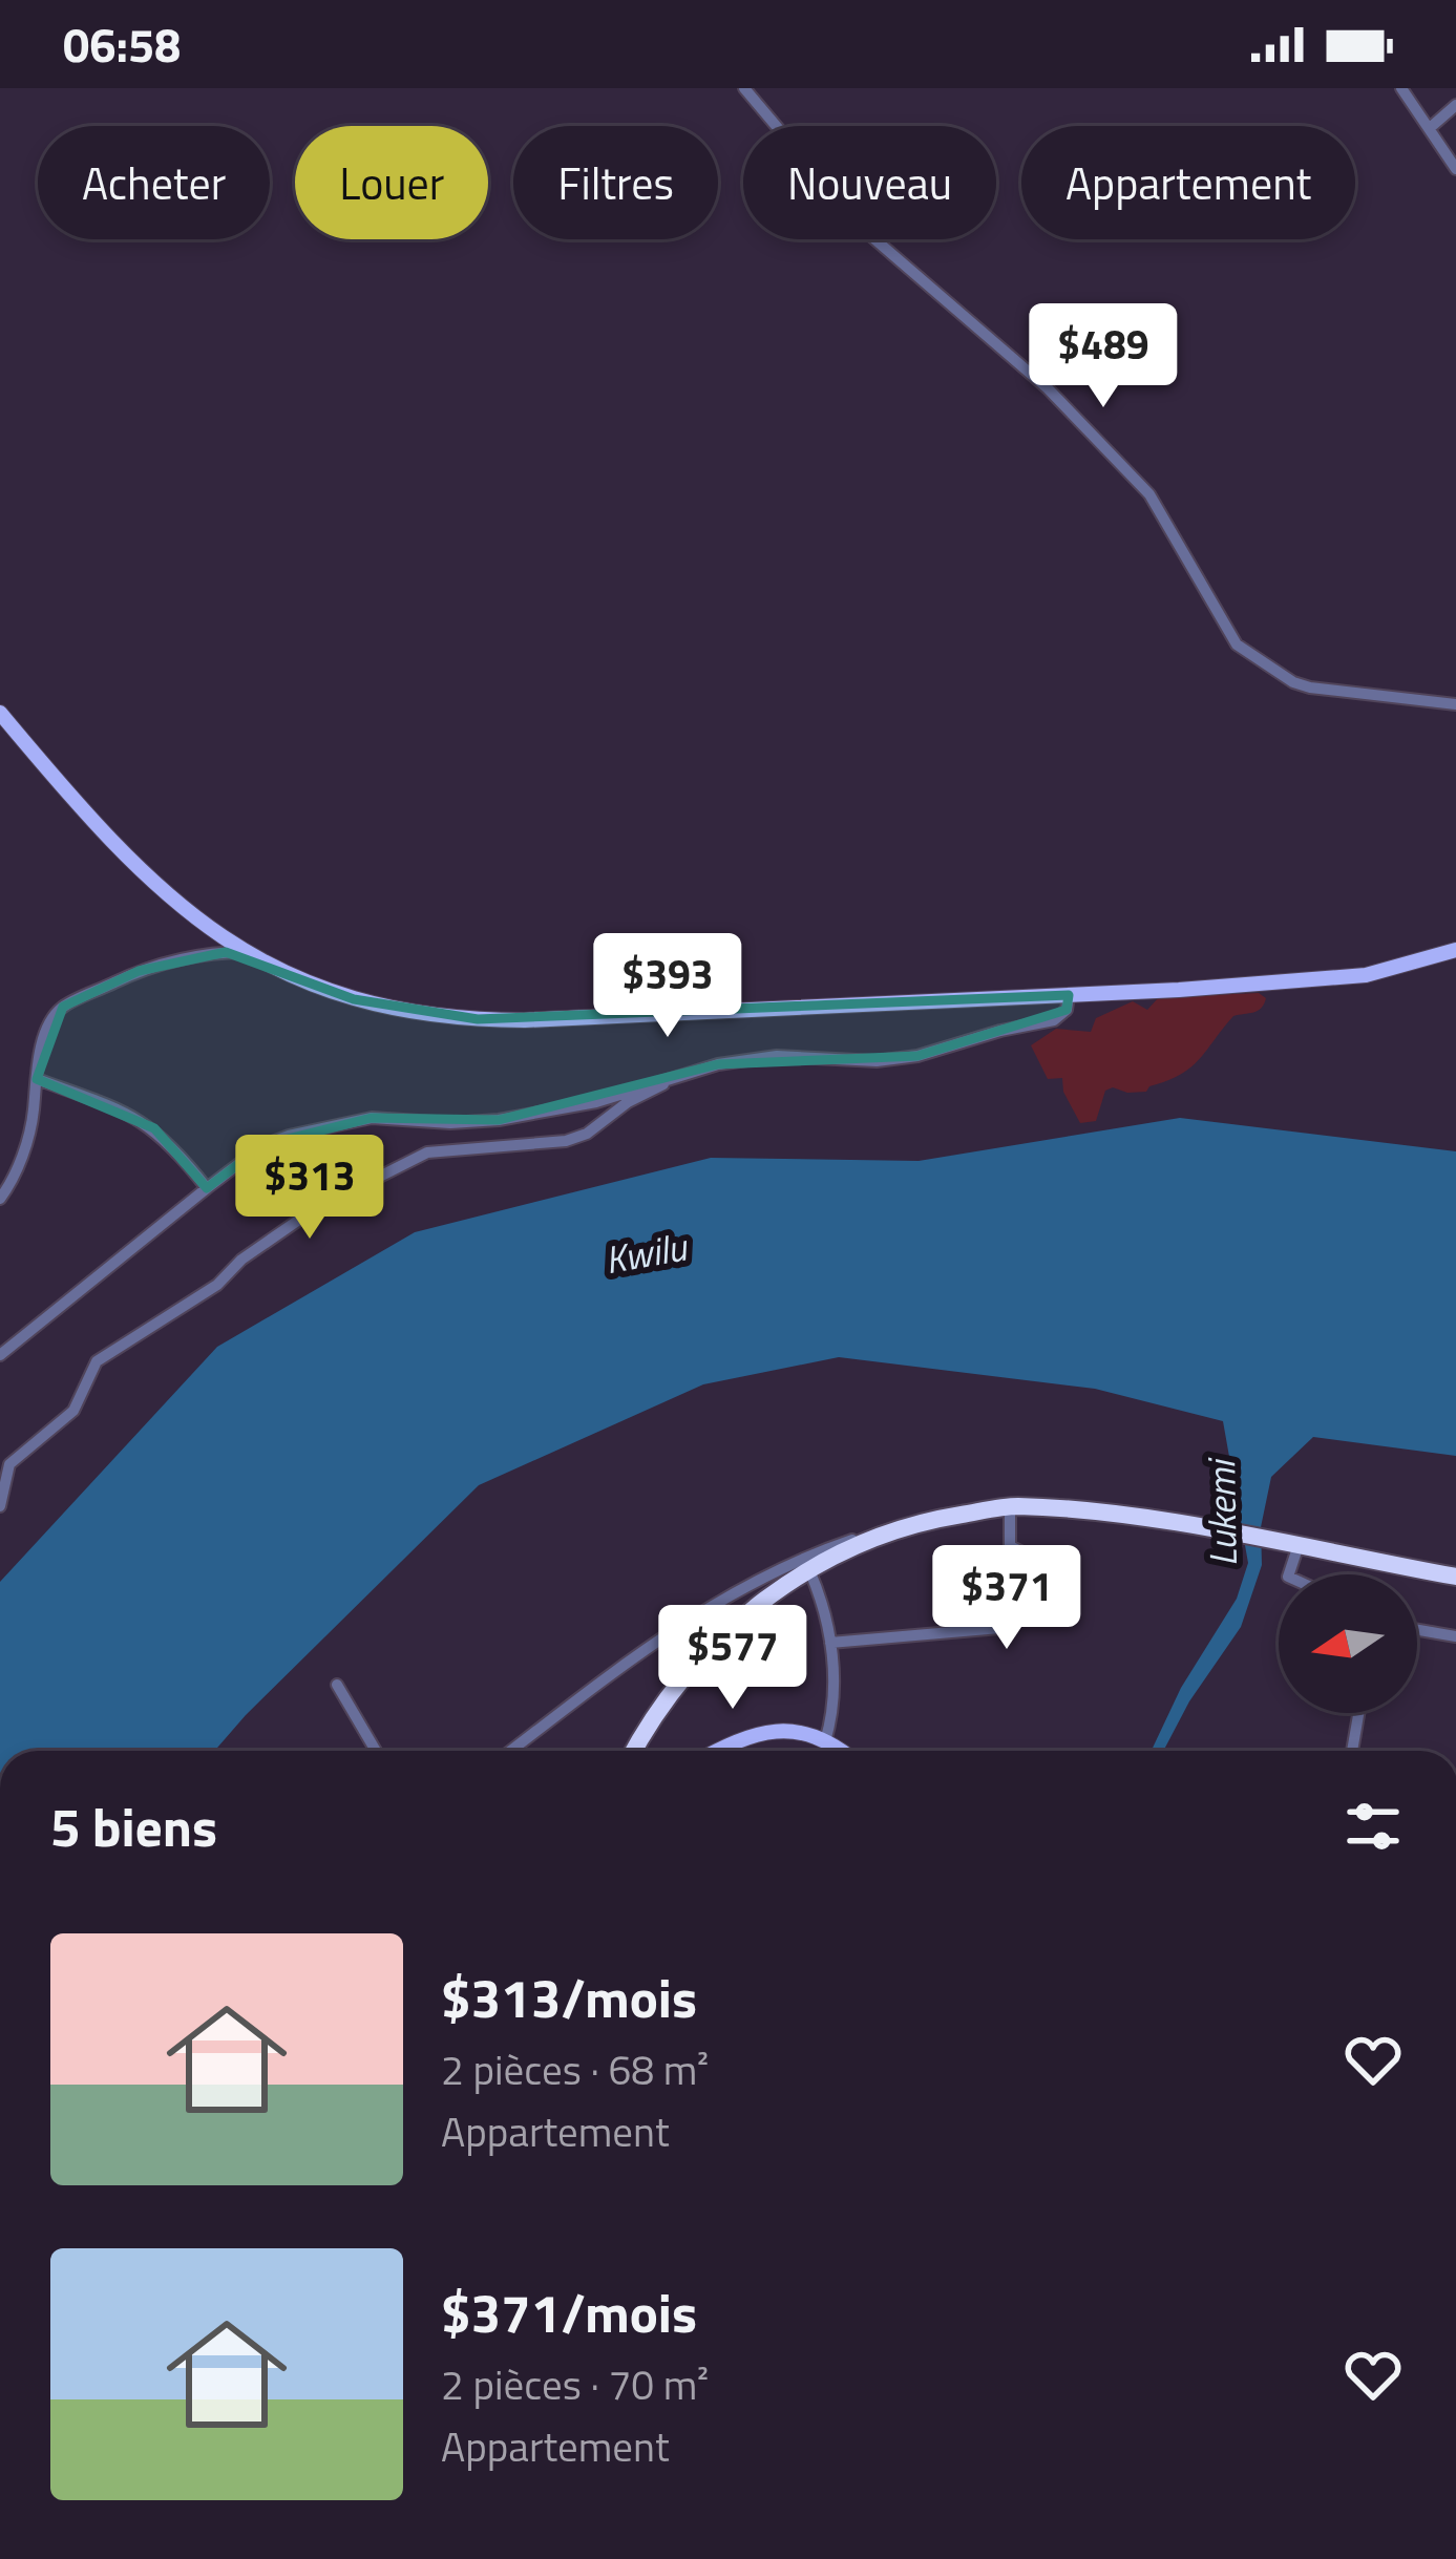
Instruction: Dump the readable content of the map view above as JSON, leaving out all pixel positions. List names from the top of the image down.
{
  "water": ["Kwilu", "Lukemi"],
  "north": "left",
  "page": {
    "status": "06:58",
    "chip": [
      "Acheter",
      "Louer",
      "Filtres",
      "Nouveau",
      "Appartement"
    ],
    "price": [
      "$489",
      "$393",
      "$313",
      "$371",
      "$577"
    ],
    "heading": "5 biens",
    "list": [
      {
        "name": "$313/mois",
        "note": "2 pièces · 68 m² · Appartement"
      },
      {
        "name": "$371/mois",
        "note": "2 pièces · 70 m² · Appartement"
      }
    ]
  }
}
